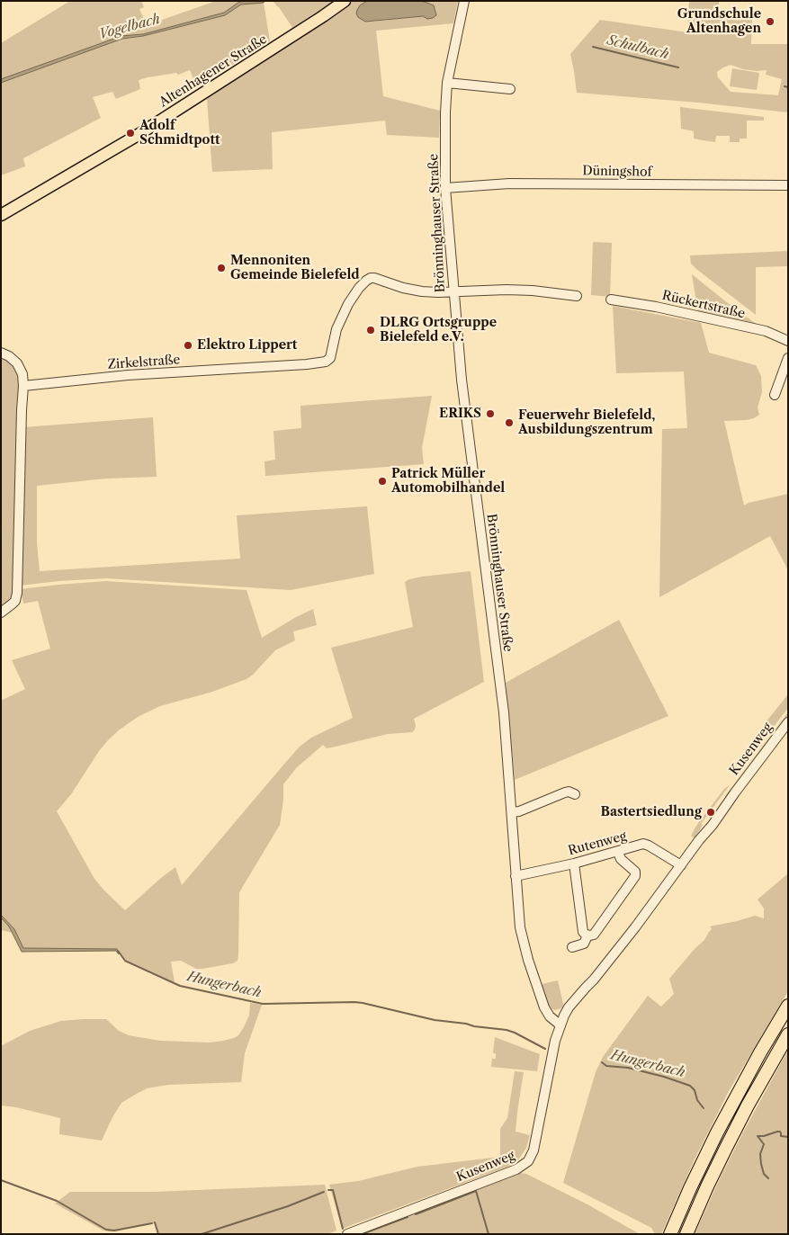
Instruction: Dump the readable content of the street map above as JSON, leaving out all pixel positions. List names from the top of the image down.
{
  "streets": {
    "main road": ["Altenhagener Straße"],
    "street": [
      "Düningshof",
      "Brönninghauser Straße",
      "Rückertstraße",
      "Zirkelstraße",
      "Kusenweg",
      "Rutenweg"
    ]
  },
  "crossings": [
    ["Düningshof", "Brönninghauser Straße"],
    ["Brönninghauser Straße", "Zirkelstraße"],
    ["Brönninghauser Straße", "Kusenweg"],
    ["Brönninghauser Straße", "Rutenweg"],
    ["Kusenweg", "Rutenweg"]
  ],
  "water": ["Vogelbach", "Schulbach", "Hungerbach"],
  "places": [
    "Grundschule Altenhagen",
    "Adolf Schmidtpott",
    "Mennoniten Gemeinde Bielefeld",
    "DLRG Ortsgruppe Bielefeld e.V.",
    "Elektro Lippert",
    "ERIKS",
    "Feuerwehr Bielefeld, Ausbildungszentrum",
    "Patrick Müller Automobilhandel",
    "Bastertsiedlung"
  ]
}
